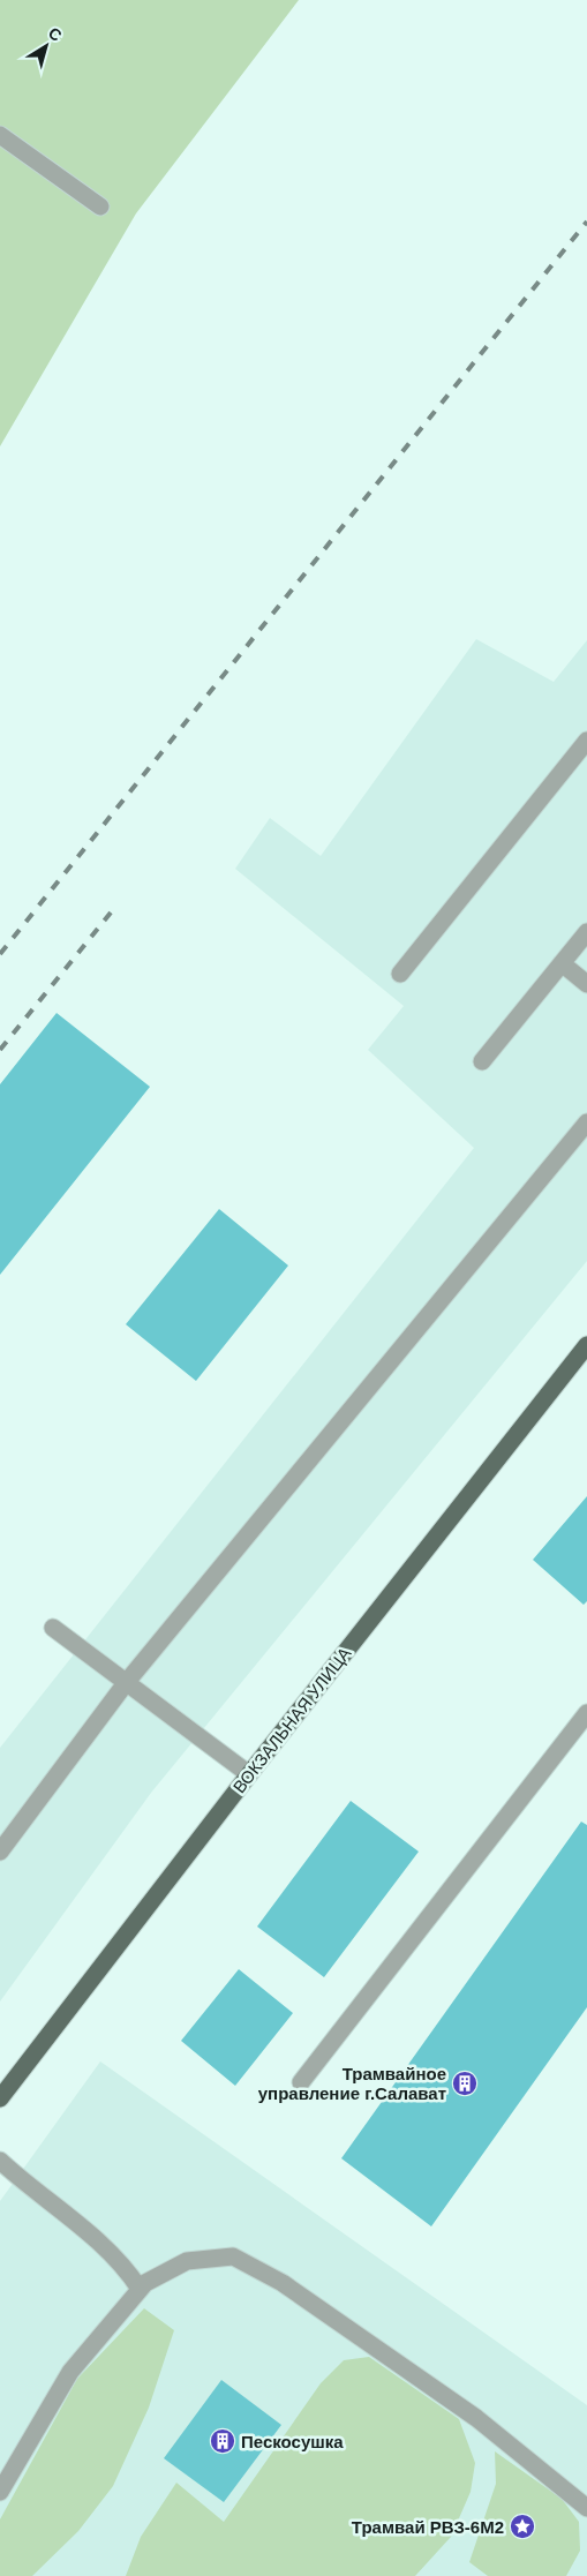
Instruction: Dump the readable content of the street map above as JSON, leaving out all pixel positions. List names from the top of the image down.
{
  "streets": {
    "main road": ["ВОКЗАЛЬНАЯ УЛИЦА"]
  },
  "places": {
    "building": ["Трамвайное управление г.Салават", "Пескосушка"],
    "place": ["Трамвай РВЗ-6М2"]
  },
  "north": "top right"
}
